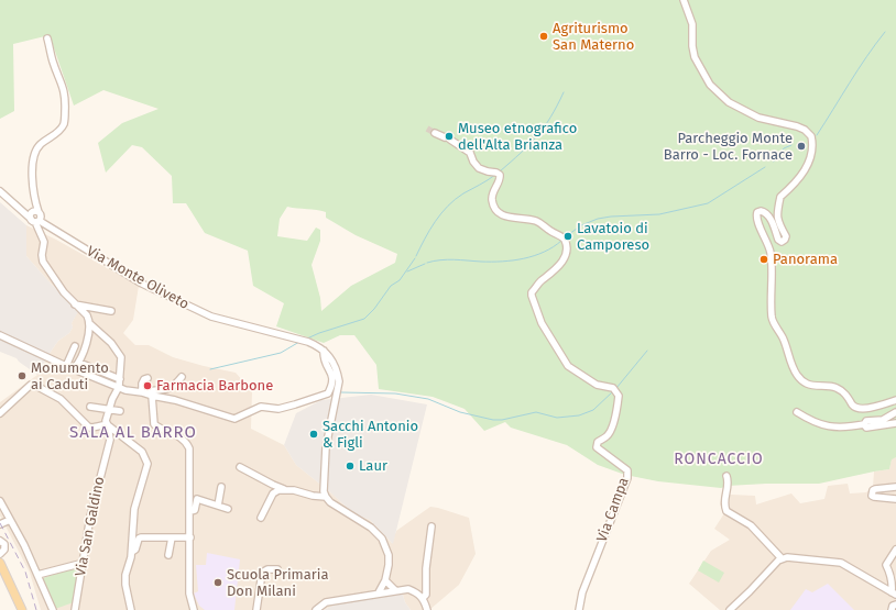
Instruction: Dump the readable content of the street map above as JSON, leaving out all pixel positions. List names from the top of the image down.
{
  "streets": {
    "street": ["Via Monte Oliveto", "Via Campa", "Via San Galdino"]
  },
  "crossings": [
    ["Via Monte Oliveto", "Via San Galdino"]
  ],
  "districts": ["SALA AL BARRO", "RONCACCIO"],
  "places": [
    "Agriturismo San Materno",
    "Museo etnografico dell'Alta Brianza",
    "Parcheggio Monte Barro - Loc. Fornace",
    "Lavatoio di Camporeso",
    "Panorama",
    "Monumento ai Caduti",
    "Farmacia Barbone",
    "Sacchi Antonio & Figli",
    "Laur",
    "Scuola Primaria Don Milani"
  ]
}
